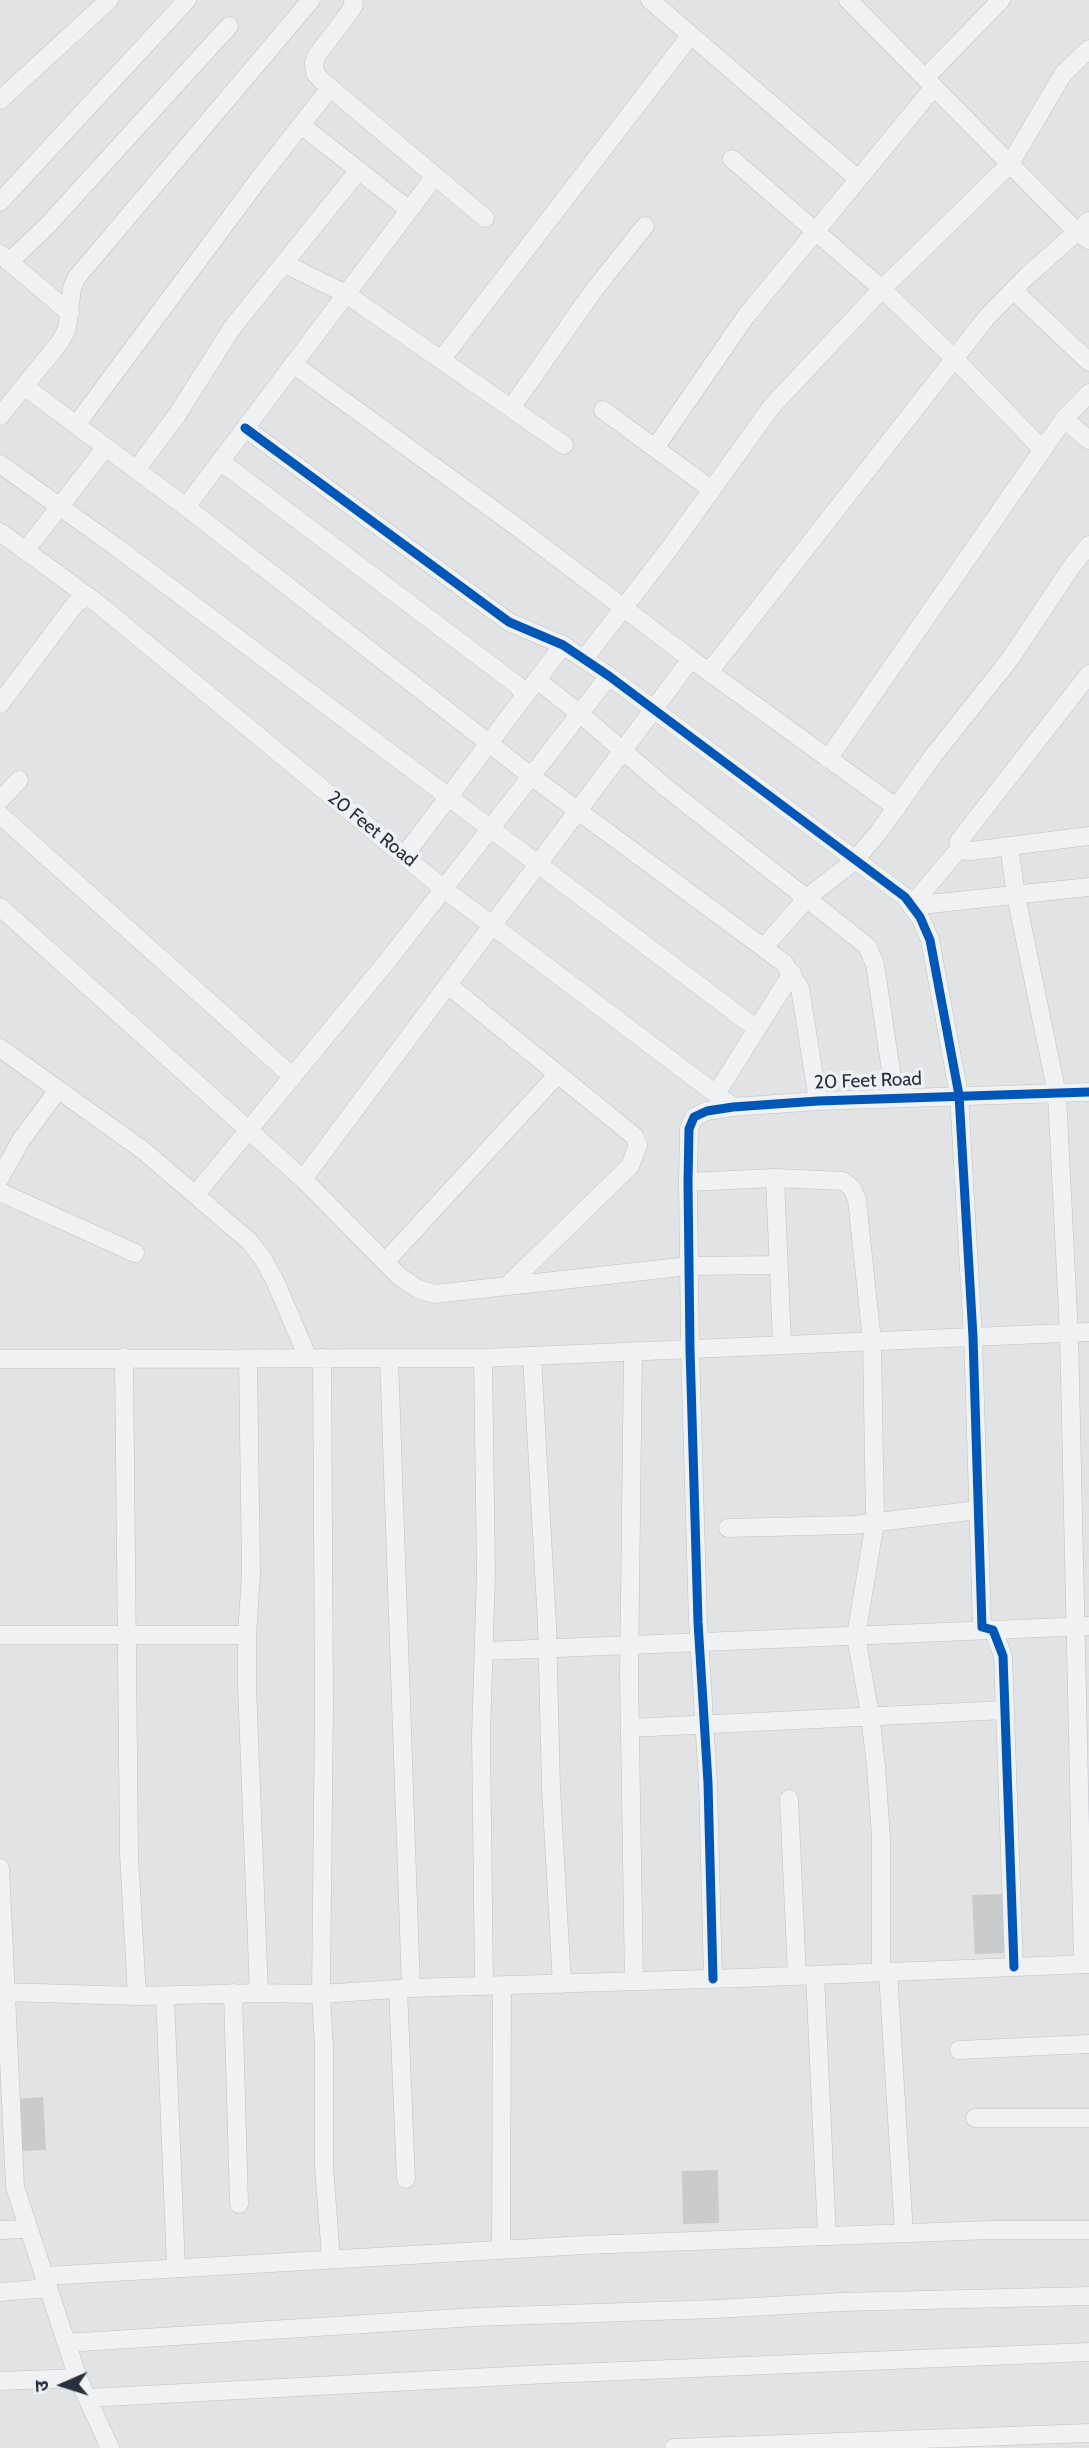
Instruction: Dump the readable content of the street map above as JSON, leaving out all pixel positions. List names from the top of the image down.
{
  "streets": {
    "street": ["20 Feet Road"]
  },
  "north": "left"
}
